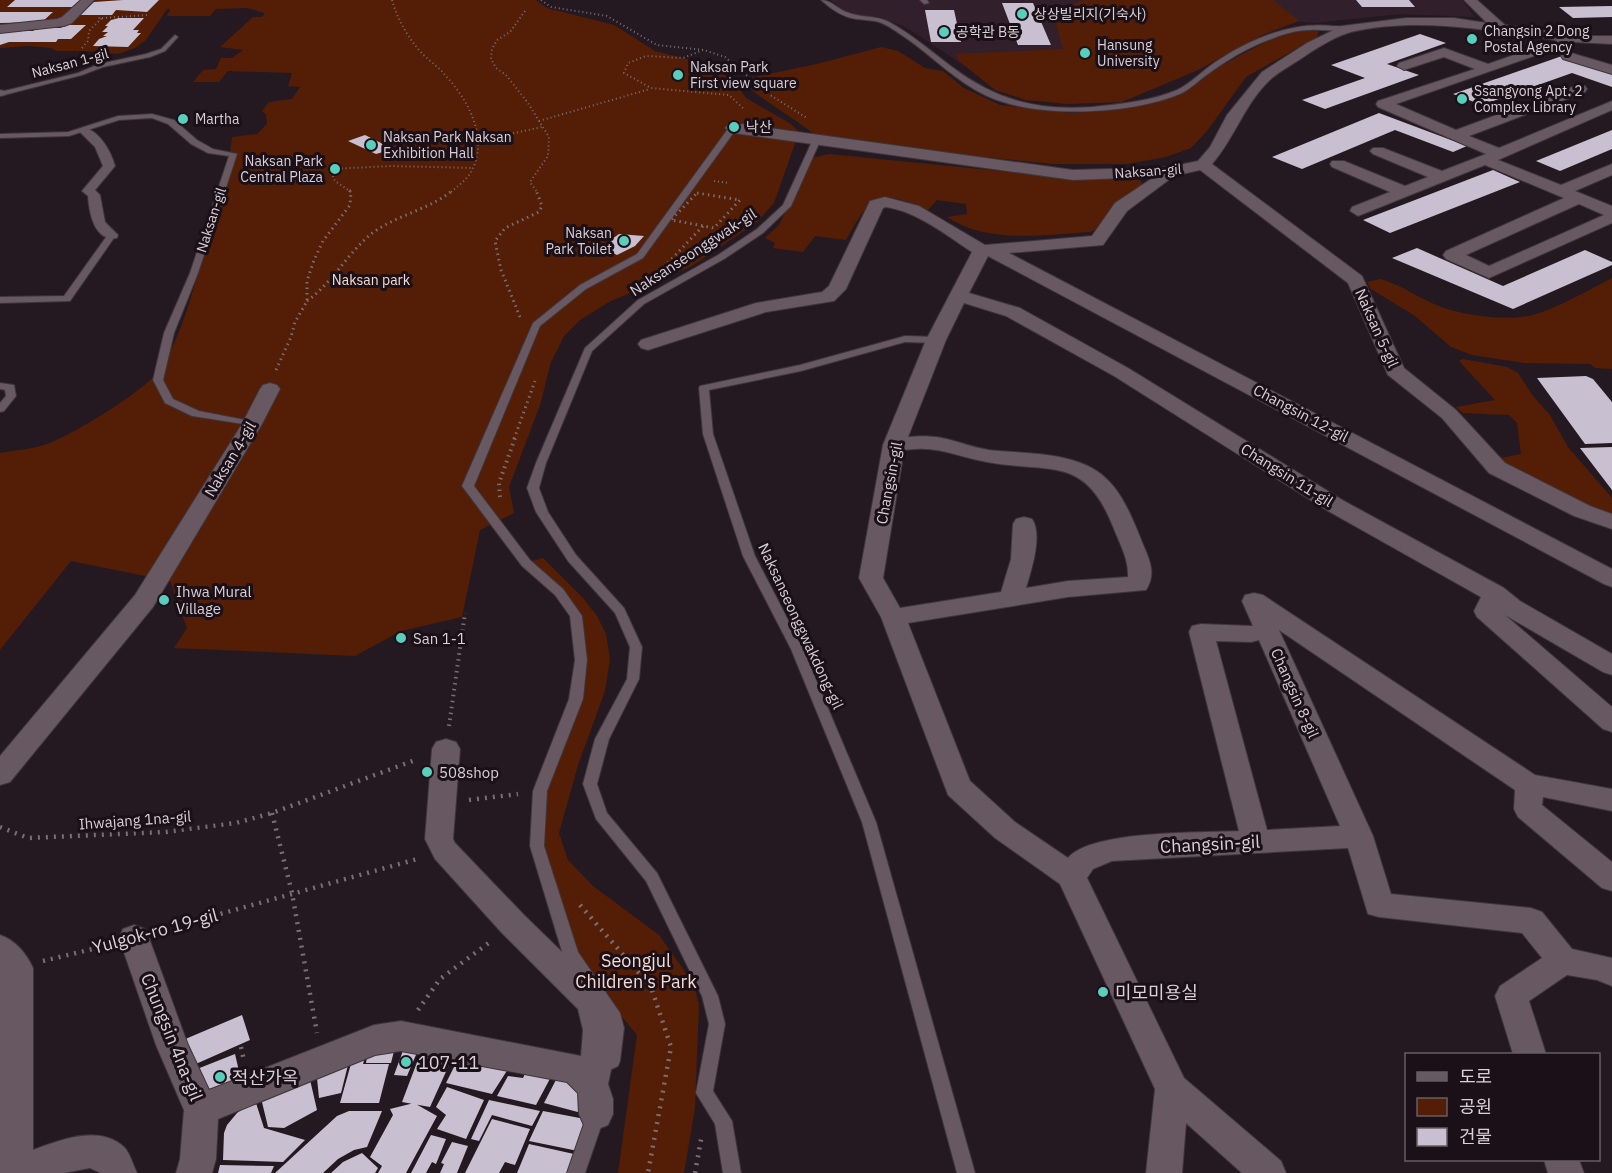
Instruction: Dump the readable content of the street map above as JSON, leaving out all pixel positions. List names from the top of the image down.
{
  "streets": {
    "street": [
      "Naksan-gil",
      "Naksan 5-gil",
      "Changsin 12-gil",
      "Naksan 4-gil",
      "Changsin 11-gil",
      "Changsin-gil",
      "Changsin 8-gil",
      "Chungsin 4na-gil"
    ],
    "lane": ["Naksan 1-gil", "Naksanseonggwak-gil", "Naksanseonggwakdong-gil"],
    "path": ["Ihwajang 1na-gil", "Yulgok-ro 19-gil"]
  },
  "crossings": [
    ["Naksan-gil", "Naksanseonggwak-gil"],
    ["Naksan-gil", "Naksan 5-gil"],
    ["Naksan-gil", "Naksan 4-gil"],
    ["Changsin 12-gil", "Changsin-gil"],
    ["Changsin 11-gil", "Changsin-gil"],
    ["Changsin-gil", "Naksanseonggwakdong-gil"],
    ["Changsin-gil", "Changsin 8-gil"],
    ["Yulgok-ro 19-gil", "Chungsin 4na-gil"]
  ],
  "parks": ["Naksan park", "Seongjul Children's Park"],
  "places": [
    "상상빌리지(기숙사)",
    "공학관 B동",
    "Changsin 2 Dong Postal Agency",
    "Hansung University",
    "Naksan Park First view square",
    "Ssangyong Apt. 2 Complex Library",
    "Martha",
    "낙산",
    "Naksan Park Naksan Exhibition Hall",
    "Naksan Park Central Plaza",
    "Naksan Park Toilet",
    "Ihwa Mural Village",
    "San 1-1",
    "508shop",
    "미모미용실",
    "107-11",
    "적산가옥"
  ],
  "legend": ["도로", "공원", "건물"]
}
